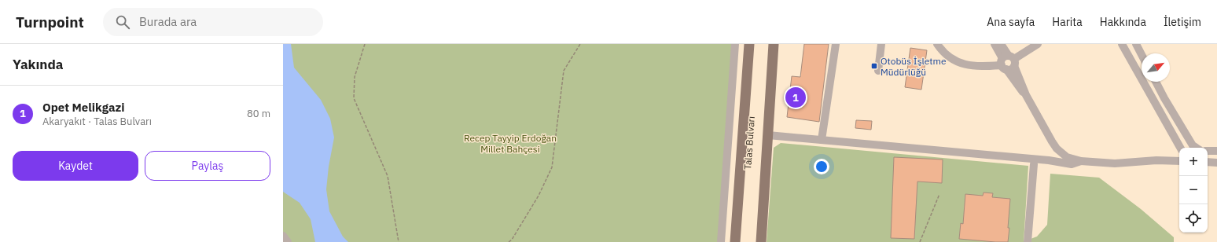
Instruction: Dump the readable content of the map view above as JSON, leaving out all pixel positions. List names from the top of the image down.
{
  "streets": {
    "main road": ["Talas Bulvarı"]
  },
  "parks": ["Recep Tayyip Erdoğan Millet Bahçesi"],
  "places": {
    "transit": ["Otobüs İşletme Müdürlüğü"]
  },
  "north": "top right",
  "page": {
    "header": "Turnpoint",
    "search": "Burada ara",
    "nav": [
      "Ana sayfa",
      "Harita",
      "Hakkında",
      "İletişim"
    ],
    "heading": "Yakında",
    "list": [
      {
        "mark": "1",
        "name": "Opet Melikgazi",
        "note": "Akaryakıt · Talas Bulvarı",
        "value": "80 m"
      }
    ],
    "pins": "1",
    "buttons": ["Kaydet", "Paylaş"],
    "map_buttons": ["+", "−"]
  }
}
